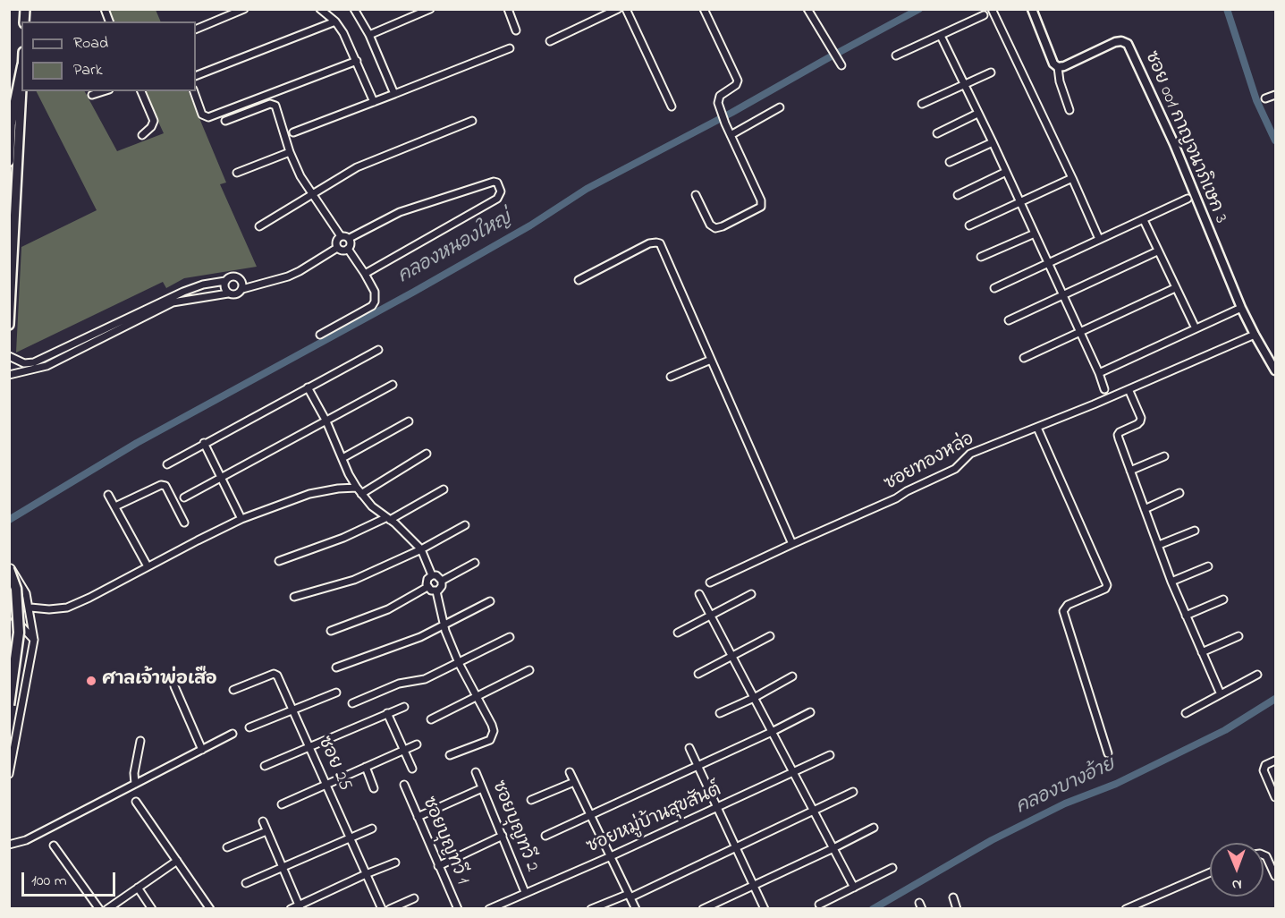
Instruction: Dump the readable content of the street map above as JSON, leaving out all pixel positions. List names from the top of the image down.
{
  "streets": {
    "street": [
      "ซอย 001 กาญจนาภิเษก 3",
      "ซอยทองหล่อ",
      "ซอย 25",
      "ซอยหมู่บ้านสุขสันต์",
      "ซอยบุญทวี 2",
      "ซอยบุญทวี 1"
    ]
  },
  "crossings": [
    ["ซอย 001 กาญจนาภิเษก 3", "ซอยทองหล่อ"],
    ["ซอยหมู่บ้านสุขสันต์", "ซอยบุญทวี 2"]
  ],
  "water": ["คลองหนองใหญ่", "คลองบางอ้าย"],
  "places": ["ศาลเจ้าพ่อเสือ"],
  "legend": ["Road", "Park"],
  "scale_bar": "100 m",
  "north": "bottom"
}
